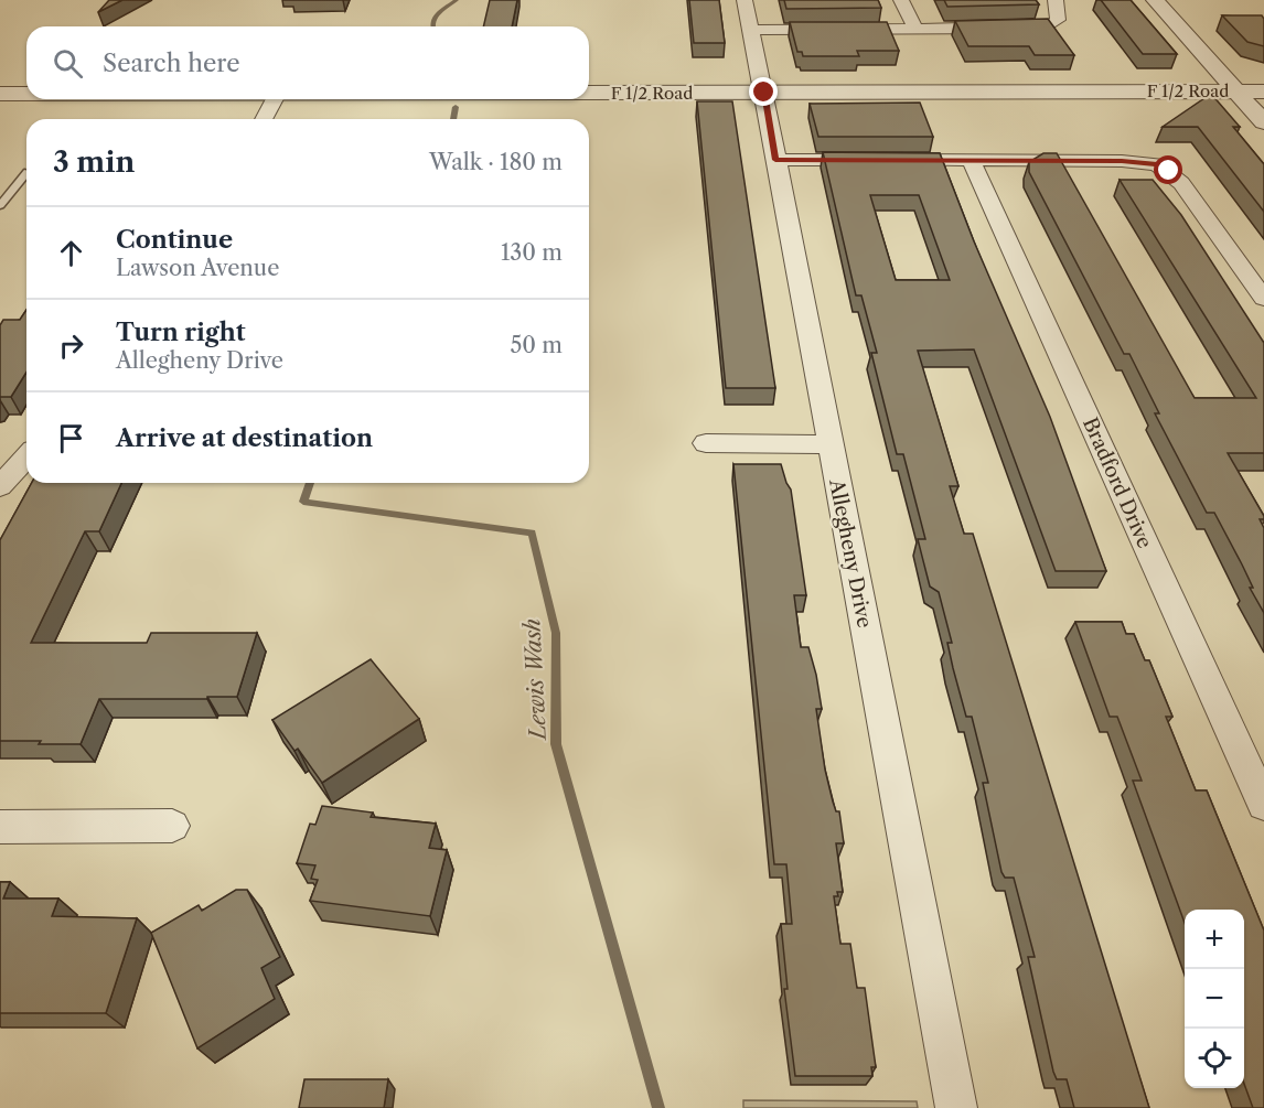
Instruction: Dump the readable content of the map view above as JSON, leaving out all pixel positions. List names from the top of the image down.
{
  "streets": {
    "street": ["F 1/2 Road", "Bradford Drive", "Allegheny Drive"]
  },
  "crossings": [
    ["F 1/2 Road", "Allegheny Drive"]
  ],
  "water": ["Lewis Wash"],
  "page": {
    "search": "Search here",
    "heading": ["3 min", "Walk · 180 m"],
    "list": [
      ["Continue", "Lawson Avenue", "130 m"],
      ["Turn right", "Allegheny Drive", "50 m"],
      "Arrive at destination"
    ],
    "map_buttons": ["+", "−"]
  }
}
